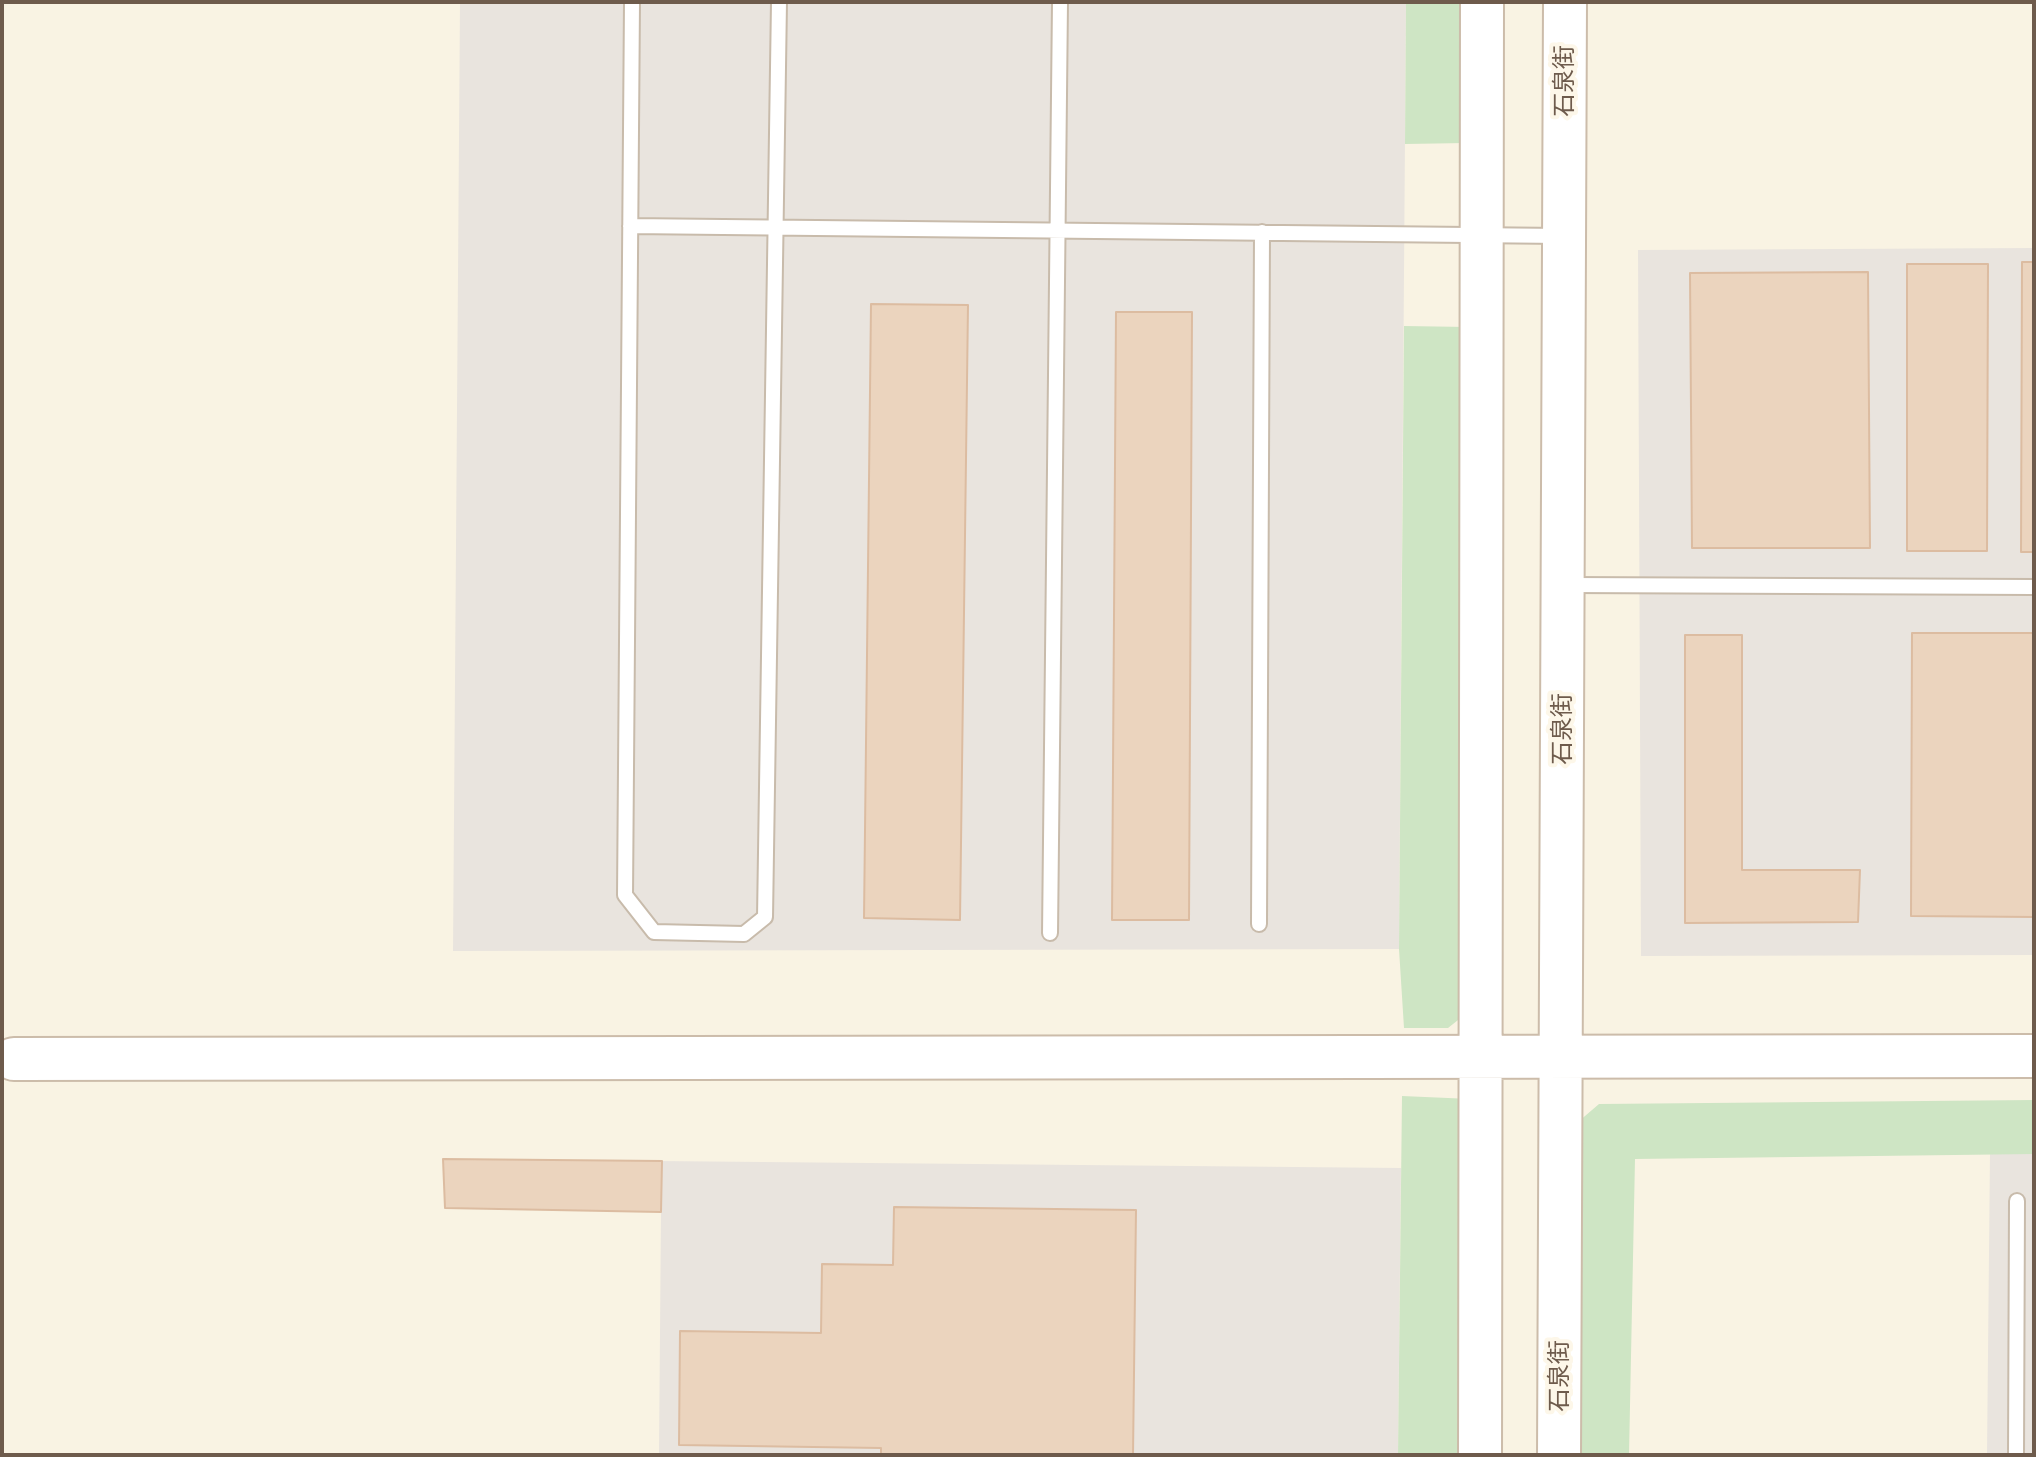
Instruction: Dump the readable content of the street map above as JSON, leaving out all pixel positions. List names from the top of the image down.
{
  "streets": {
    "main road": ["石泉街"]
  }
}
